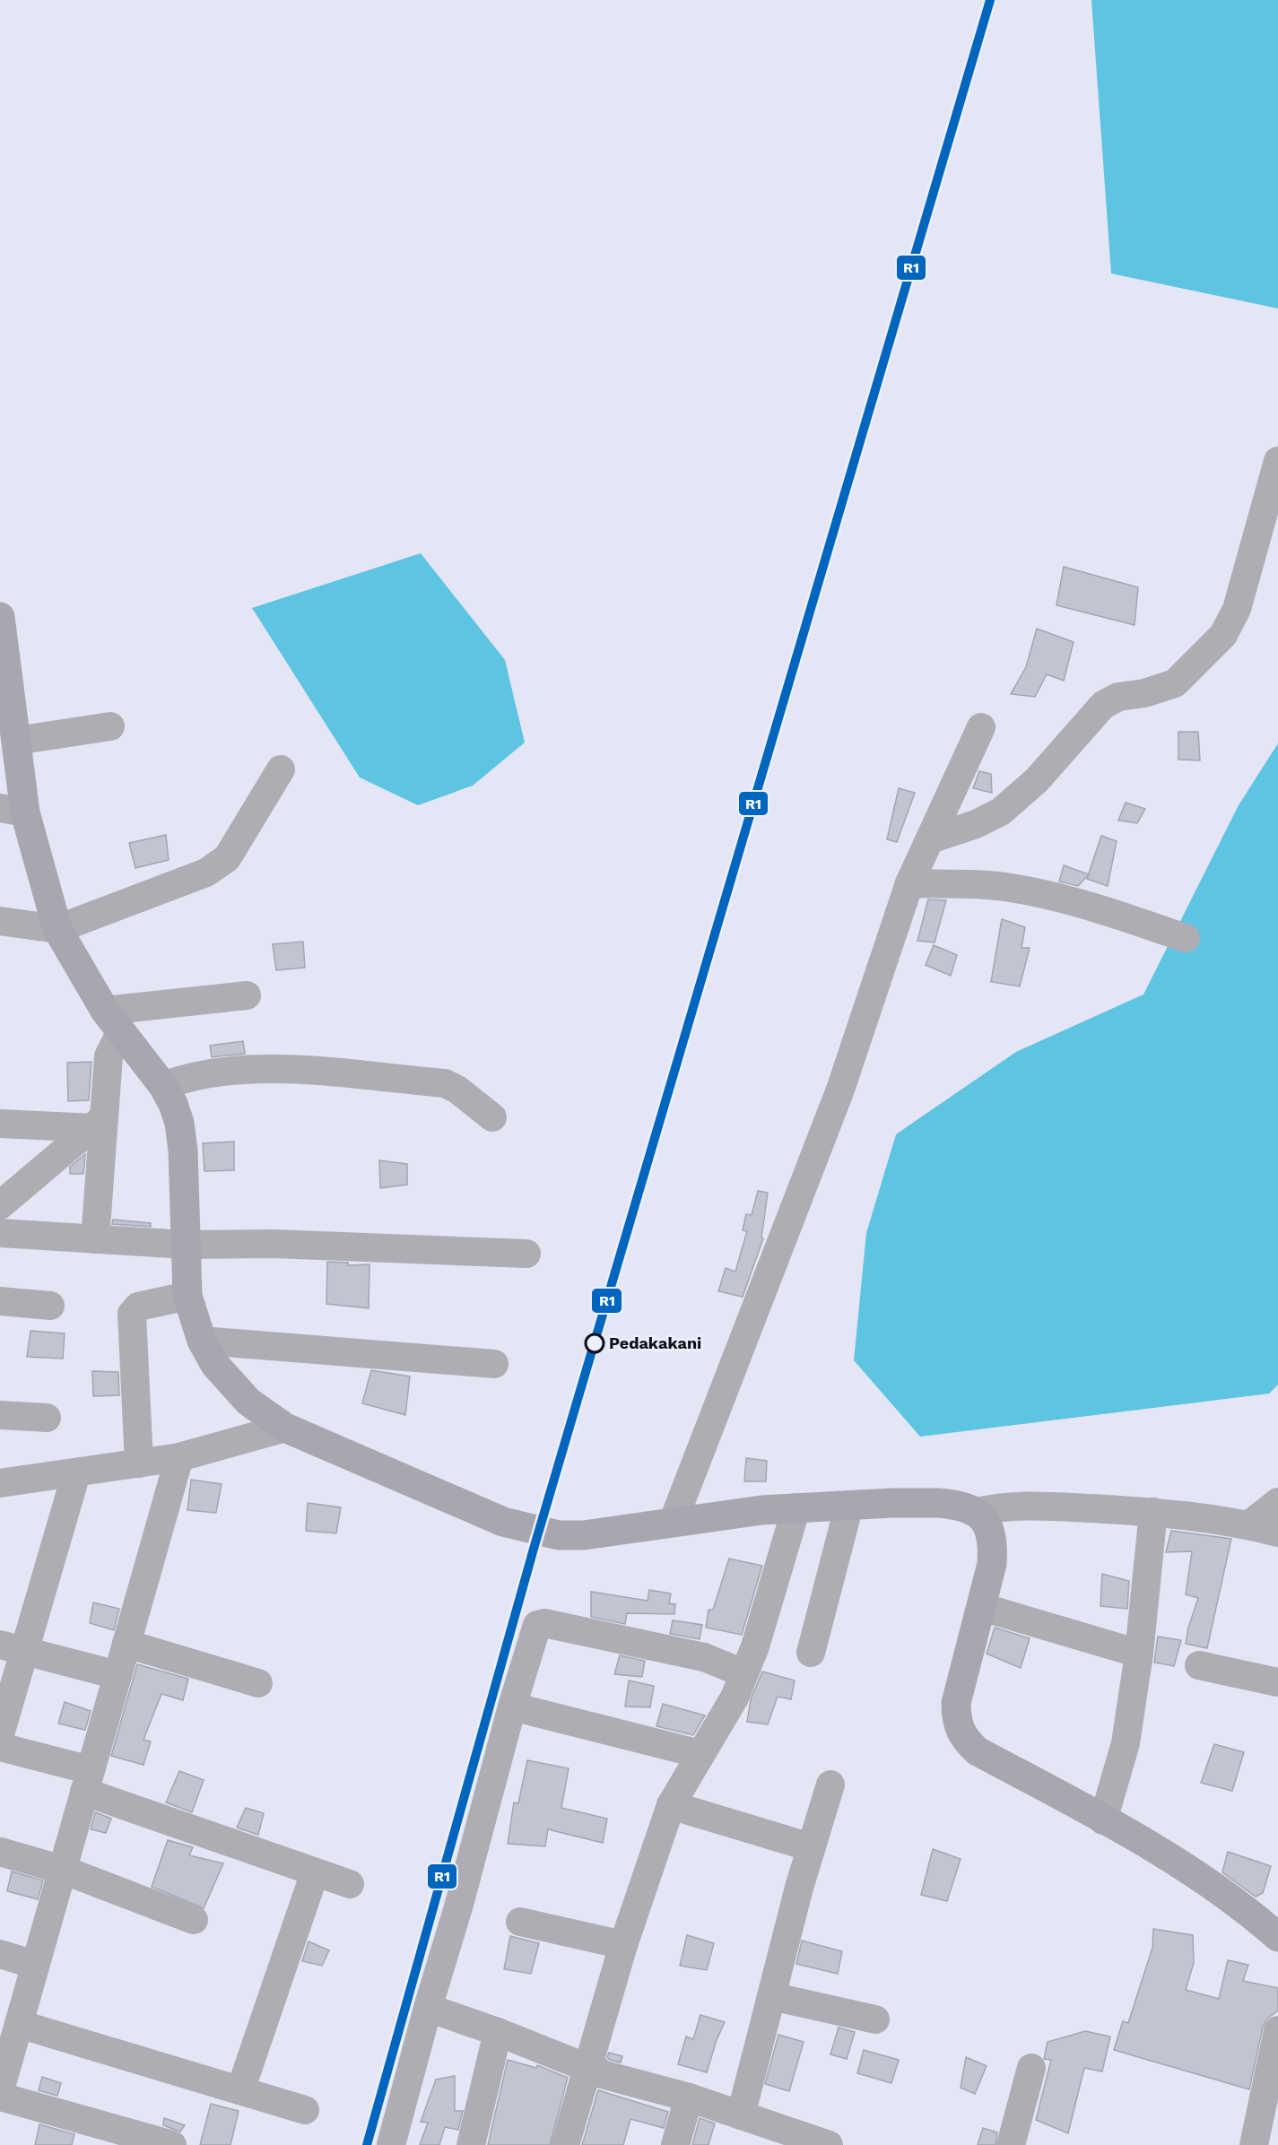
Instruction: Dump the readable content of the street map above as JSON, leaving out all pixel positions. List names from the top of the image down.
{
  "places": ["Pedakakani"],
  "lines": ["transit line R1"]
}
